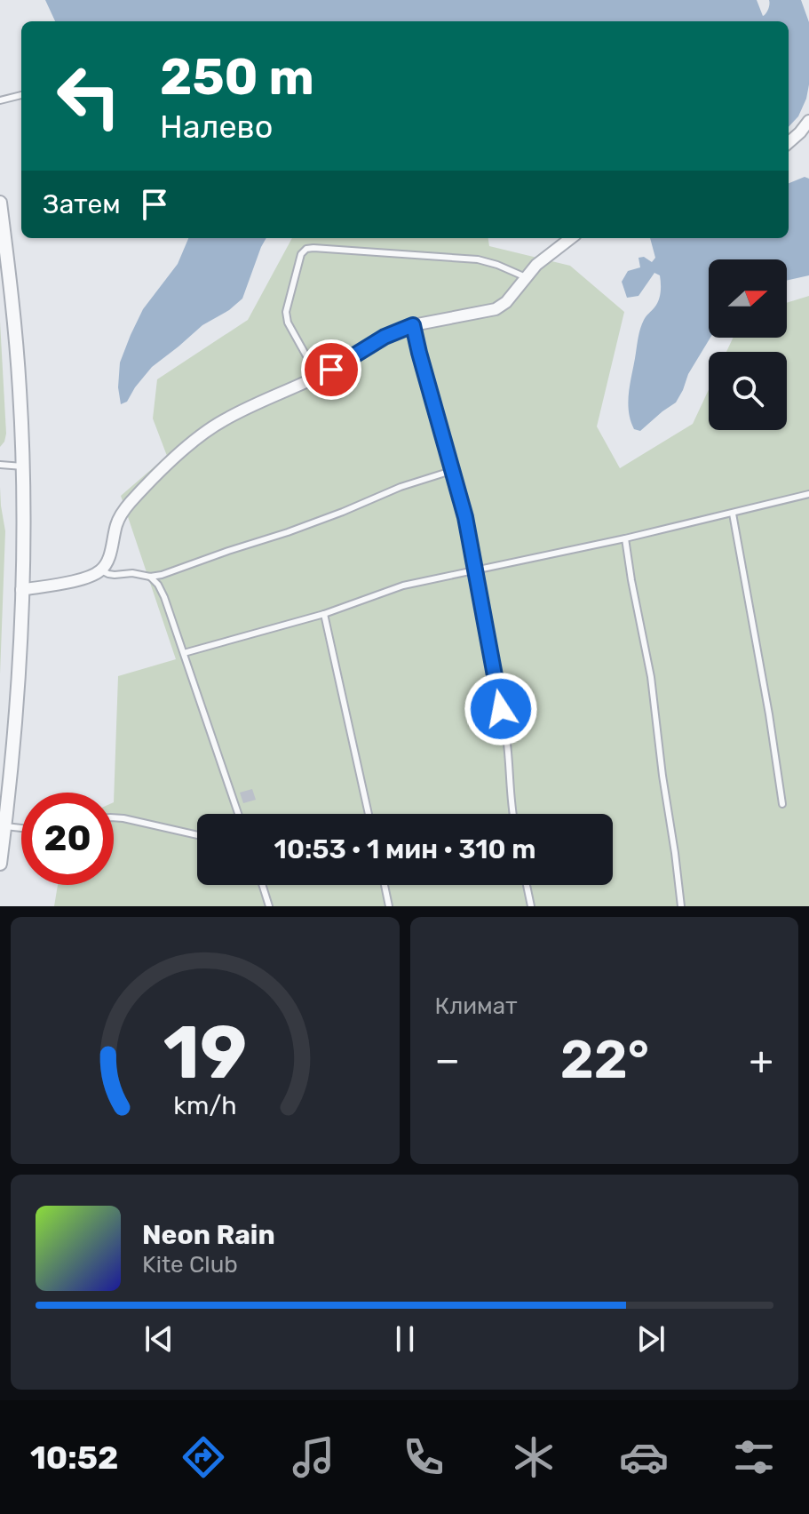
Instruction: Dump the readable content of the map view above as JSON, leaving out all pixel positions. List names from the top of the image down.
{
  "north": "right",
  "page": {
    "turn": ["250 m", "Налево"],
    "then": "Затем",
    "limit": "20",
    "trip": "10:53 · 1 мин · 310 m",
    "tile": "Климат",
    "heat": ["−", "22°", "+"],
    "song": ["Neon Rain", "Kite Club"],
    "tabs": "10:52",
    "gauge": ["19", "km/h"]
  }
}
